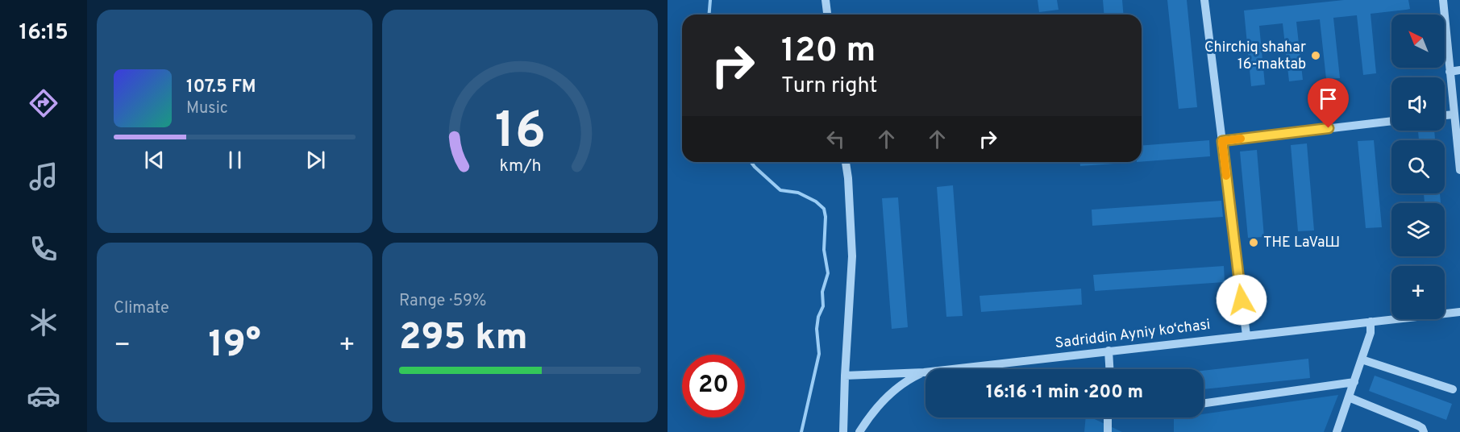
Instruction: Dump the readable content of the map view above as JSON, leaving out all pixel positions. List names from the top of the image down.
{
  "streets": {
    "street": ["Sadriddin Ayniy ko‘chasi"]
  },
  "places": ["Chirchiq shahar 16-maktab", "THE LaVaШ"],
  "north": "top left",
  "page": {
    "tabs": "16:15",
    "map_buttons": "+",
    "turn": ["120 m", "Turn right"],
    "song": ["107.5 FM", "Music"],
    "tile": [
      "Climate",
      ["Range · 59%", "295 km"]
    ],
    "heat": ["−", "19°", "+"],
    "limit": "20",
    "trip": "16:16 · 1 min · 200 m",
    "gauge": ["16", "km/h"]
  }
}
